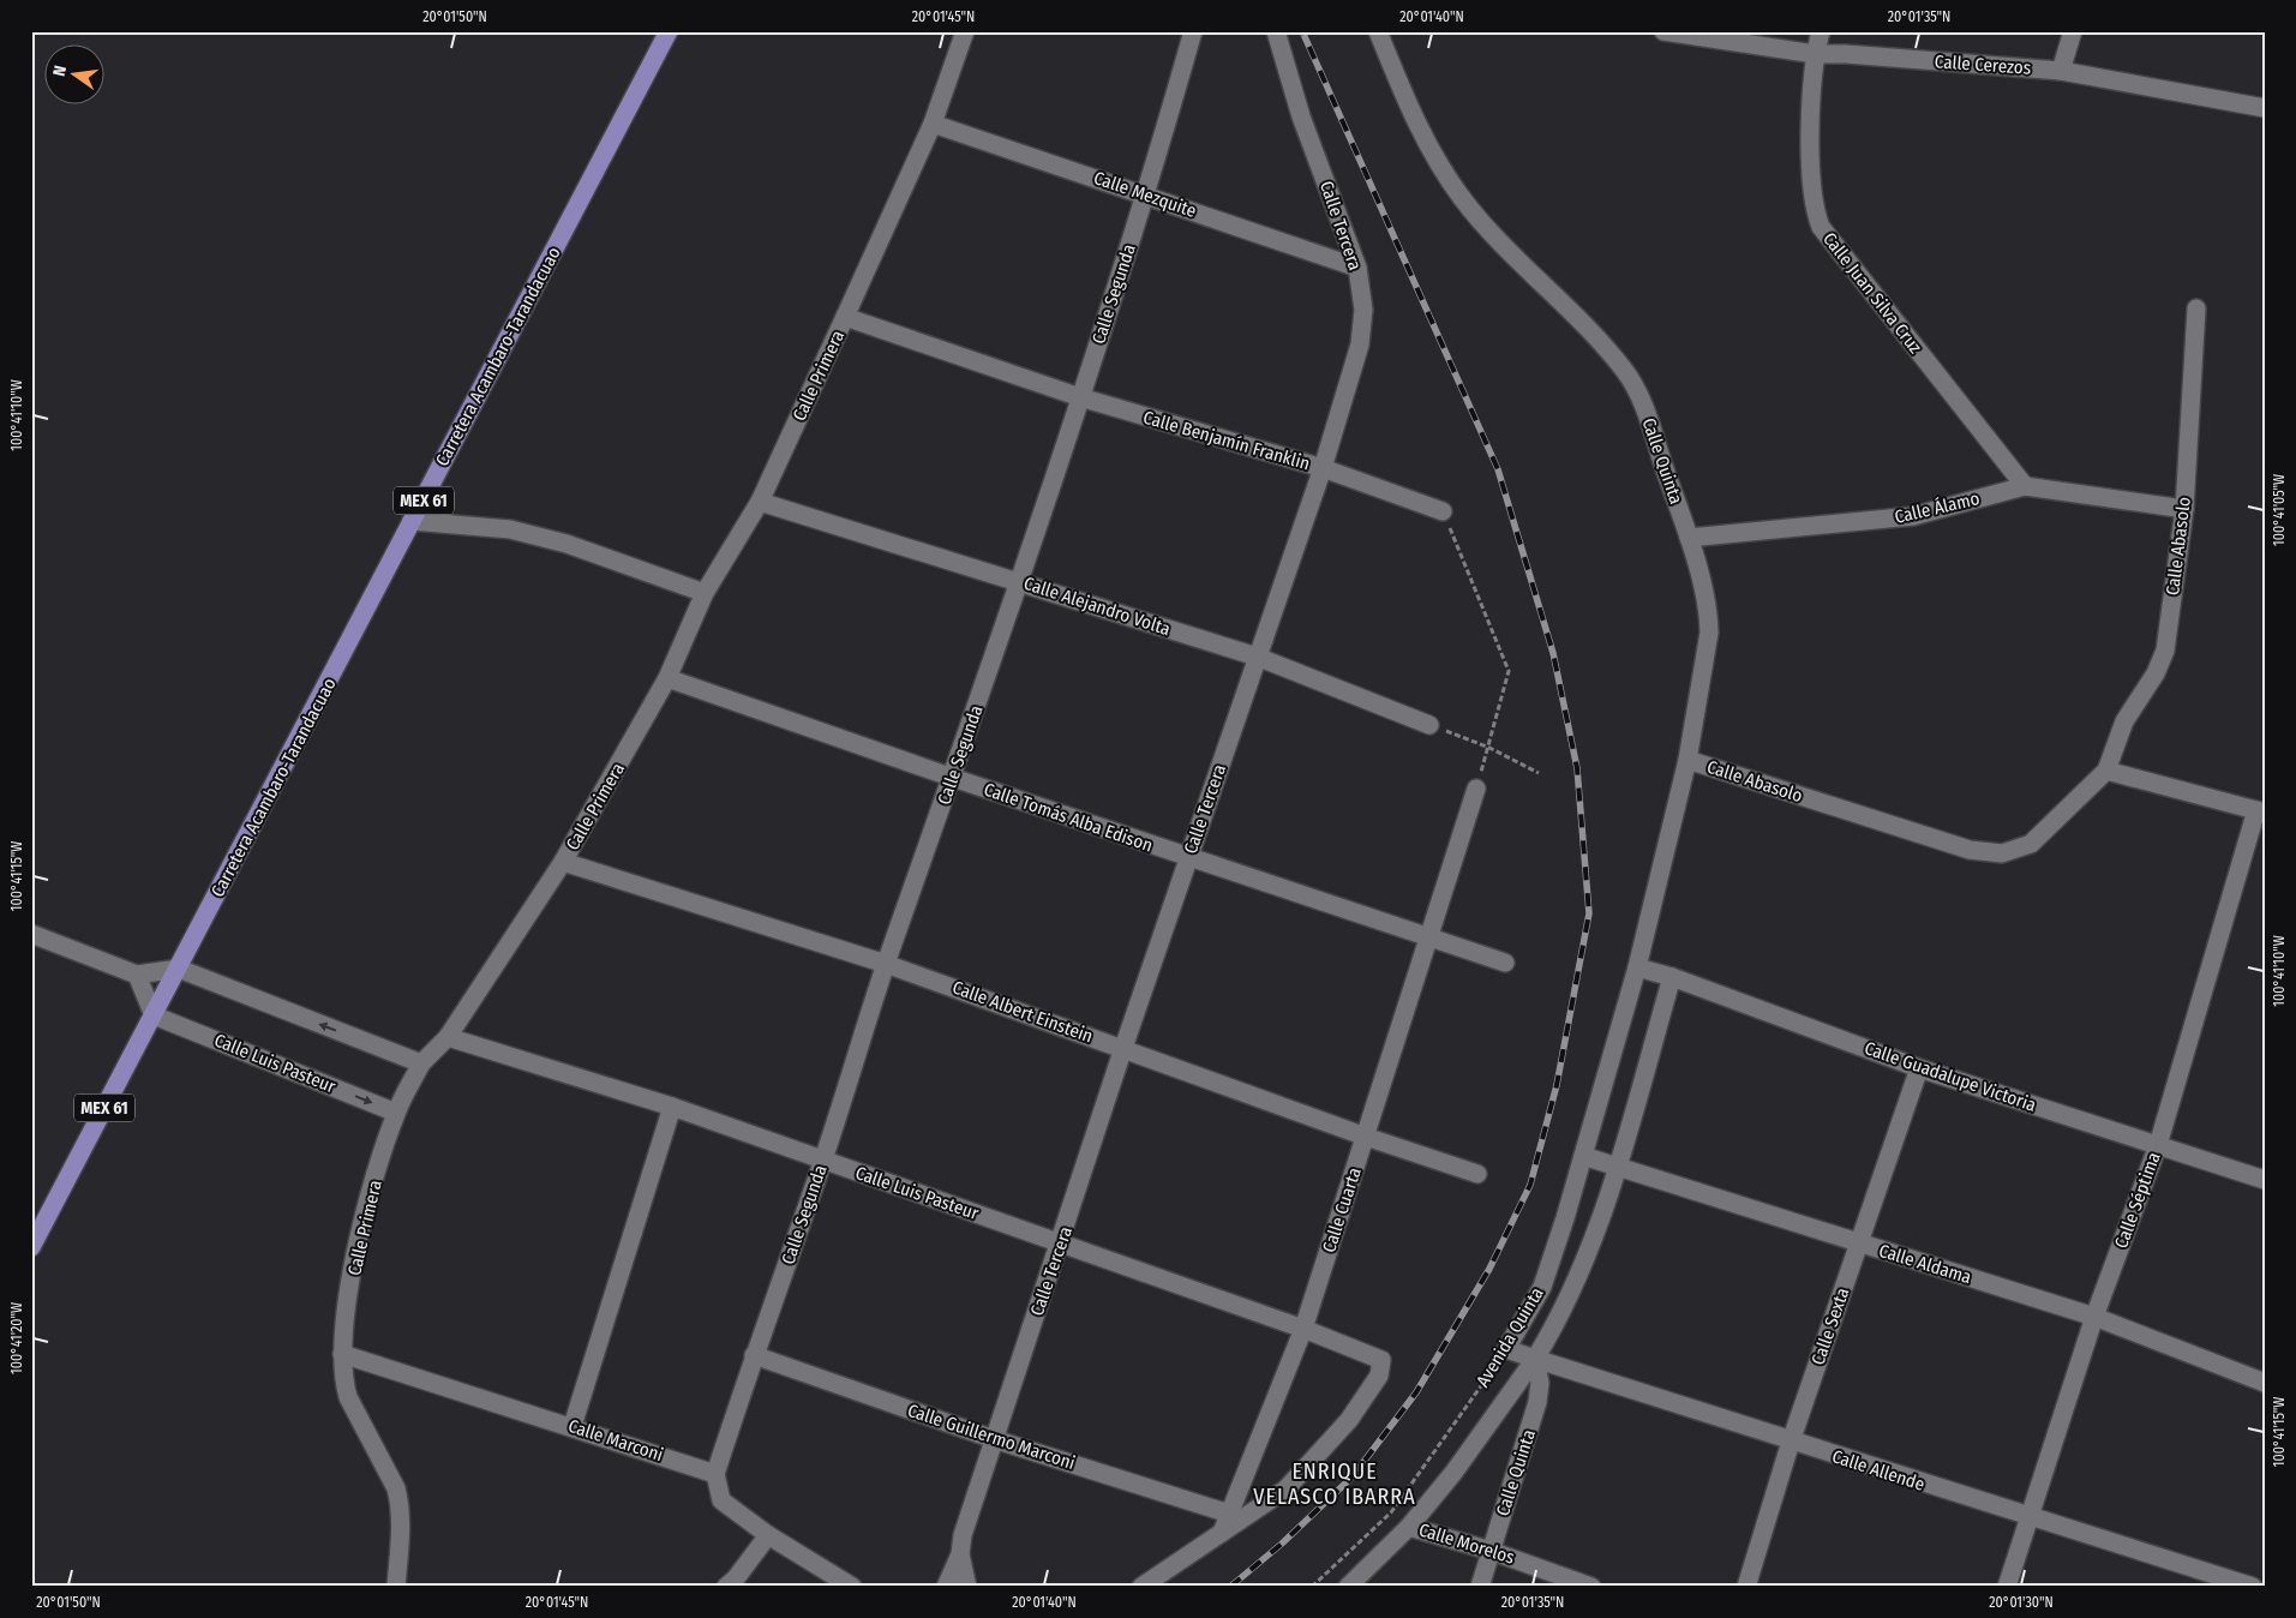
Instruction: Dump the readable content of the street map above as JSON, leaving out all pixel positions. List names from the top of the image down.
{
  "streets": {
    "main road": ["Carretera Acambaro-Tarandacuao", "MEX 61"],
    "street": [
      "Calle Cerezos",
      "Calle Mezquite",
      "Calle Tercera",
      "Calle Juan Silva Cruz",
      "Calle Segunda",
      "Calle Primera",
      "Calle Benjamín Franklin",
      "Calle Quinta",
      "Calle Álamo",
      "Calle Abasolo",
      "Calle Alejandro Volta",
      "Calle Tomás Alba Edison",
      "Calle Albert Einstein",
      "Calle Luis Pasteur",
      "Calle Guadalupe Victoria",
      "Calle Séptima",
      "Calle Cuarta",
      "Calle Aldama",
      "Calle Sexta",
      "Avenida Quinta",
      "Calle Guillermo Marconi",
      "Calle Marconi",
      "Calle Allende",
      "Calle Morelos"
    ]
  },
  "crossings": [
    ["Calle Cerezos", "Calle Juan Silva Cruz"],
    ["Calle Mezquite", "Calle Tercera"],
    ["Calle Mezquite", "Calle Segunda"],
    ["Calle Mezquite", "Calle Primera"],
    ["Calle Tercera", "Calle Benjamín Franklin"],
    ["Calle Tercera", "Calle Alejandro Volta"],
    ["Calle Tercera", "Calle Tomás Alba Edison"],
    ["Calle Tercera", "Calle Albert Einstein"],
    ["Calle Tercera", "Calle Luis Pasteur"],
    ["Calle Tercera", "Calle Guillermo Marconi"],
    ["Calle Juan Silva Cruz", "Calle Álamo"],
    ["Calle Segunda", "Calle Benjamín Franklin"],
    ["Calle Segunda", "Calle Alejandro Volta"],
    ["Calle Segunda", "Calle Tomás Alba Edison"],
    ["Calle Segunda", "Calle Albert Einstein"],
    ["Calle Segunda", "Calle Luis Pasteur"],
    ["Calle Segunda", "Calle Guillermo Marconi"],
    ["Calle Segunda", "Calle Marconi"],
    ["Carretera Acambaro-Tarandacuao", "MEX 61"],
    ["Calle Primera", "Calle Benjamín Franklin"],
    ["Calle Primera", "Calle Alejandro Volta"],
    ["Calle Primera", "Calle Tomás Alba Edison"],
    ["Calle Primera", "Calle Albert Einstein"],
    ["Calle Primera", "Calle Luis Pasteur"],
    ["Calle Primera", "Calle Marconi"],
    ["Calle Quinta", "Calle Álamo"],
    ["Calle Quinta", "Calle Abasolo"],
    ["Calle Quinta", "Calle Guadalupe Victoria"],
    ["Calle Quinta", "Avenida Quinta"],
    ["Calle Quinta", "Calle Allende"],
    ["Calle Quinta", "Calle Morelos"],
    ["MEX 61", "Calle Luis Pasteur"],
    ["Calle Álamo", "Calle Abasolo"],
    ["Calle Tomás Alba Edison", "Calle Cuarta"],
    ["Calle Albert Einstein", "Calle Cuarta"],
    ["Calle Luis Pasteur", "Calle Cuarta"],
    ["Calle Guadalupe Victoria", "Calle Séptima"],
    ["Calle Guadalupe Victoria", "Calle Sexta"],
    ["Calle Guadalupe Victoria", "Avenida Quinta"],
    ["Calle Séptima", "Calle Aldama"],
    ["Calle Séptima", "Calle Allende"],
    ["Calle Cuarta", "Calle Guillermo Marconi"],
    ["Calle Aldama", "Calle Sexta"],
    ["Calle Aldama", "Avenida Quinta"],
    ["Calle Sexta", "Calle Allende"],
    ["Avenida Quinta", "Calle Allende"],
    ["Avenida Quinta", "Calle Morelos"]
  ],
  "districts": ["ENRIQUE VELASCO IBARRA"],
  "north": "left",
  "coordinates": [
    "20°01'50\"N",
    "20°01'45\"N",
    "20°01'40\"N",
    "20°01'35\"N",
    "100°41'10\"W",
    "100°41'05\"W",
    "100°41'15\"W",
    "100°41'20\"W",
    "20°01'30\"N"
  ]
}
